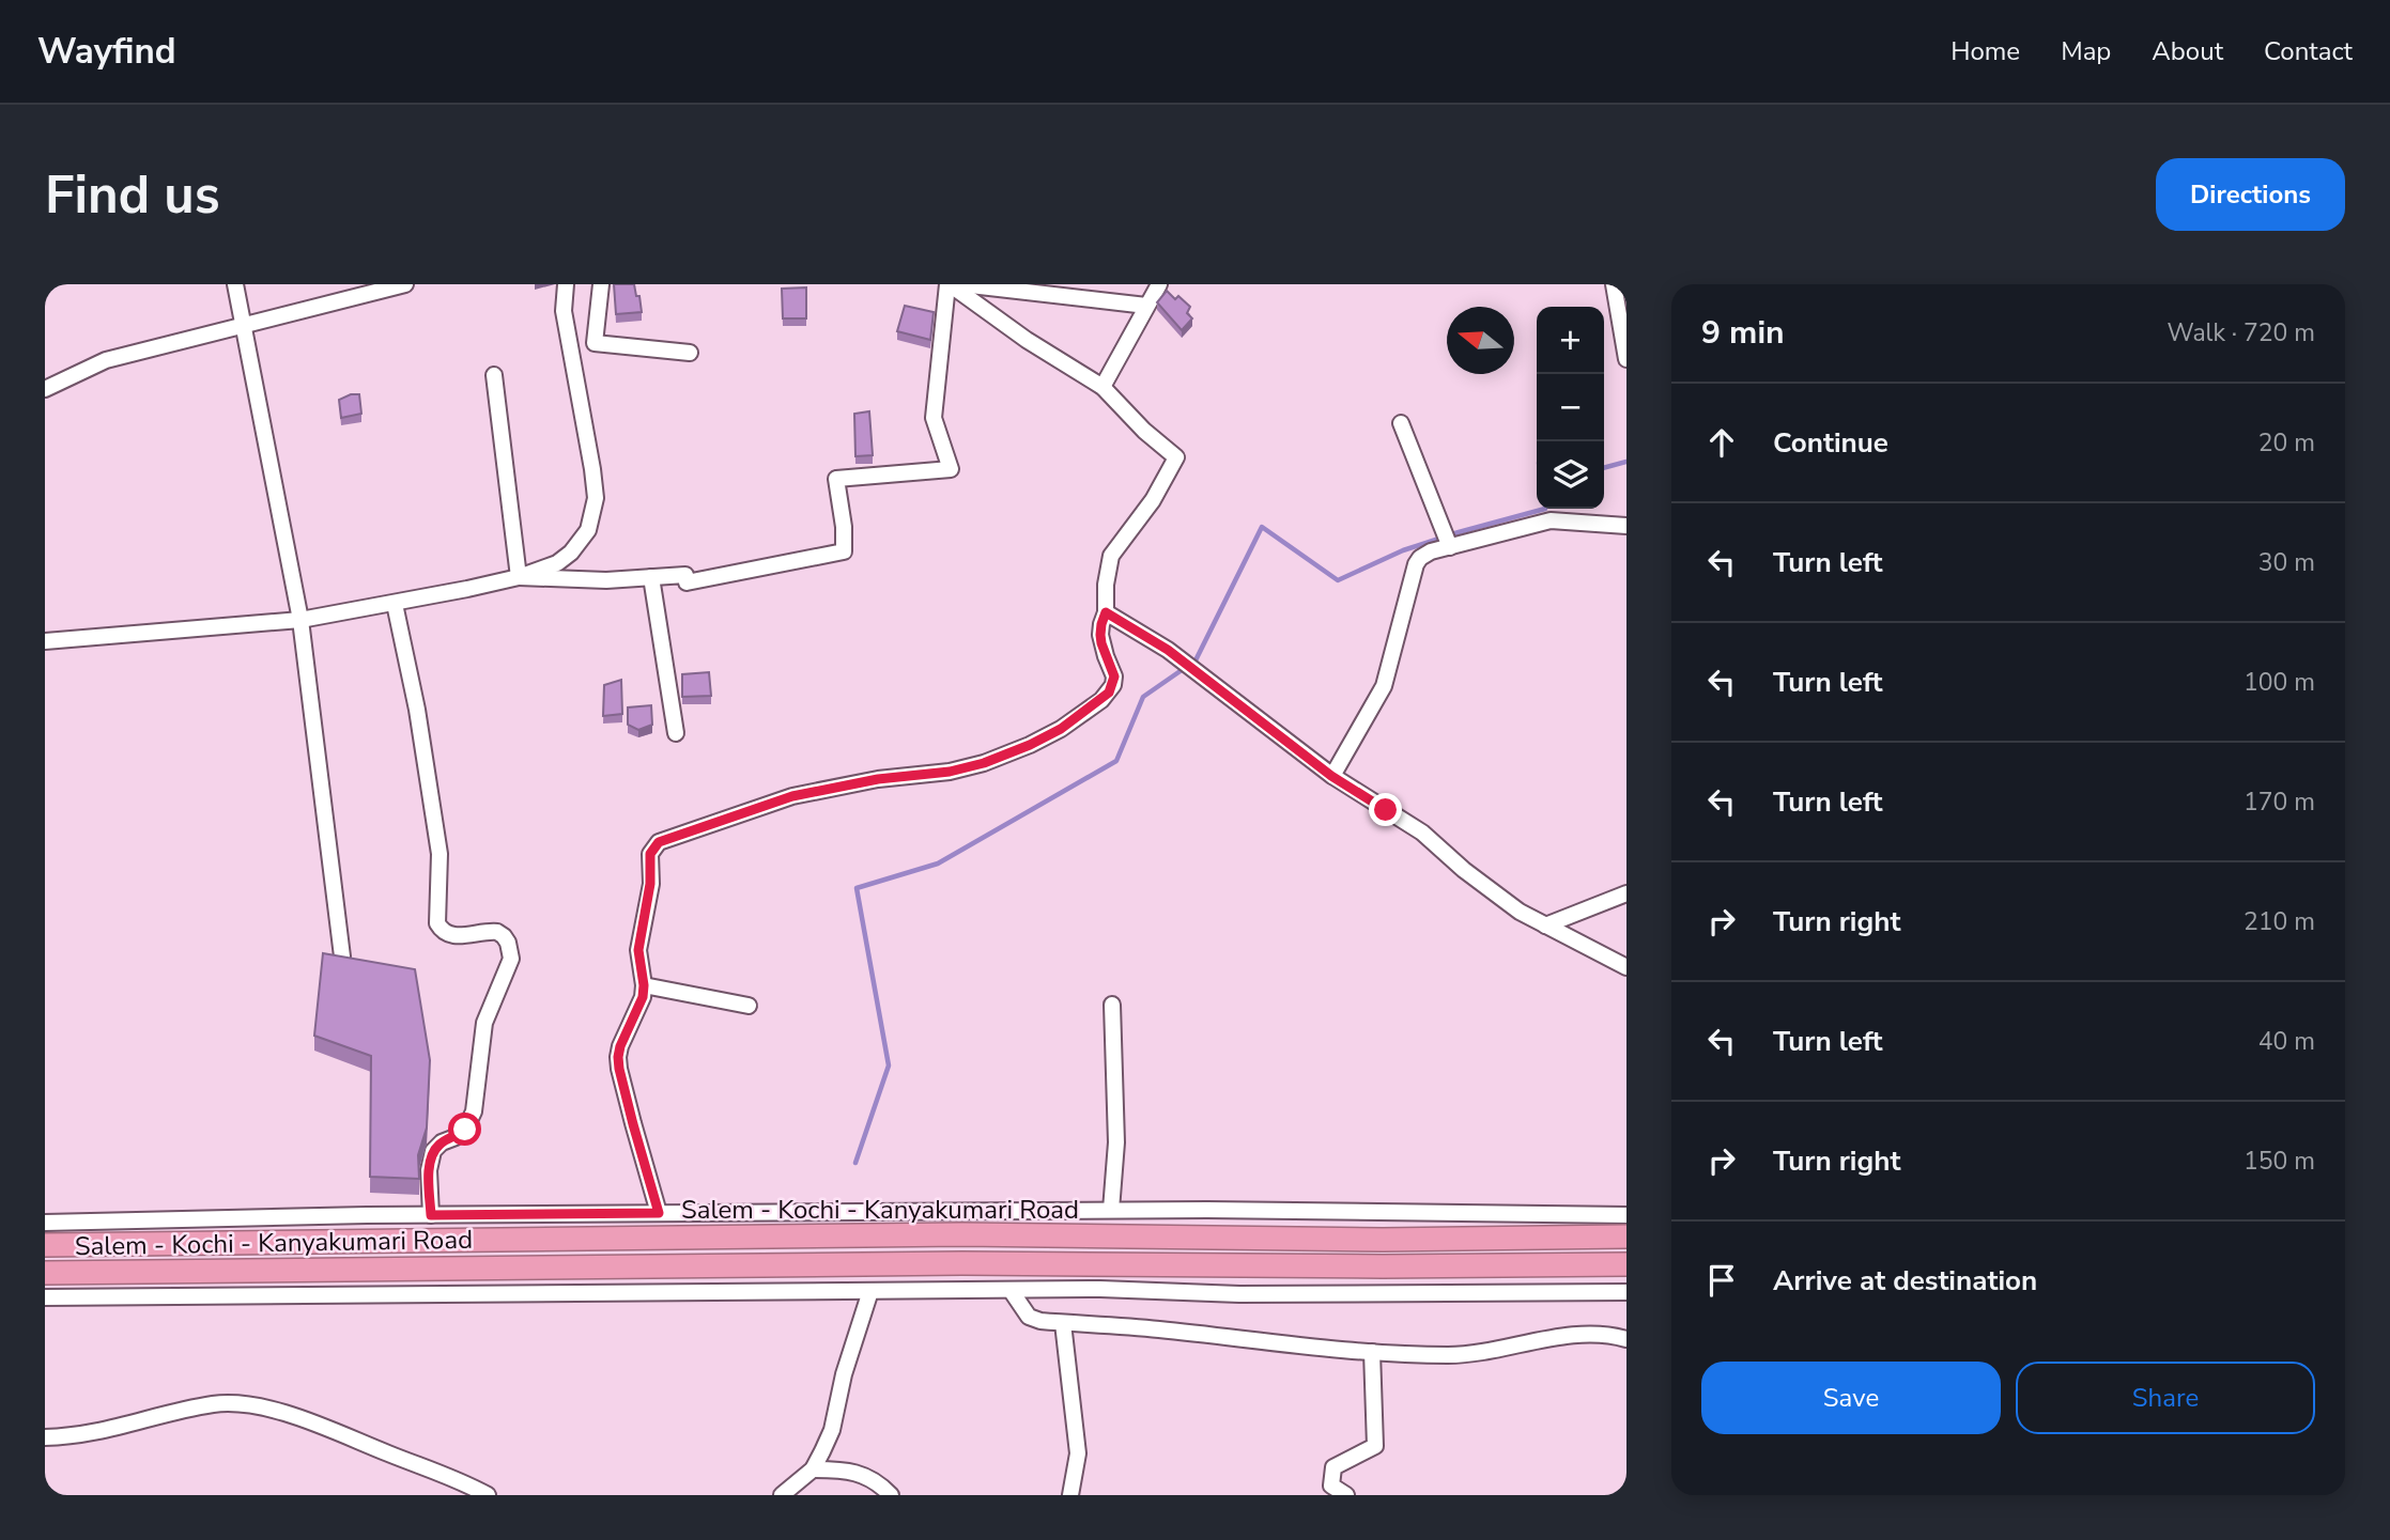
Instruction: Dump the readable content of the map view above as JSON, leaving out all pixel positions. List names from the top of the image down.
{
  "streets": {
    "highway": ["Salem - Kochi - Kanyakumari Road"]
  },
  "north": "left",
  "page": {
    "header": "Wayfind",
    "nav": [
      "Home",
      "Map",
      "About",
      "Contact"
    ],
    "buttons": [
      "Directions",
      ["Save", "Share"]
    ],
    "title": "Find us",
    "heading": ["9 min", "Walk · 720 m"],
    "map_buttons": ["+", "−"],
    "list": [
      ["Continue", "20 m"],
      ["Turn left", "30 m"],
      ["Turn left", "100 m"],
      ["Turn left", "170 m"],
      ["Turn right", "210 m"],
      ["Turn left", "40 m"],
      ["Turn right", "150 m"],
      "Arrive at destination"
    ]
  }
}
